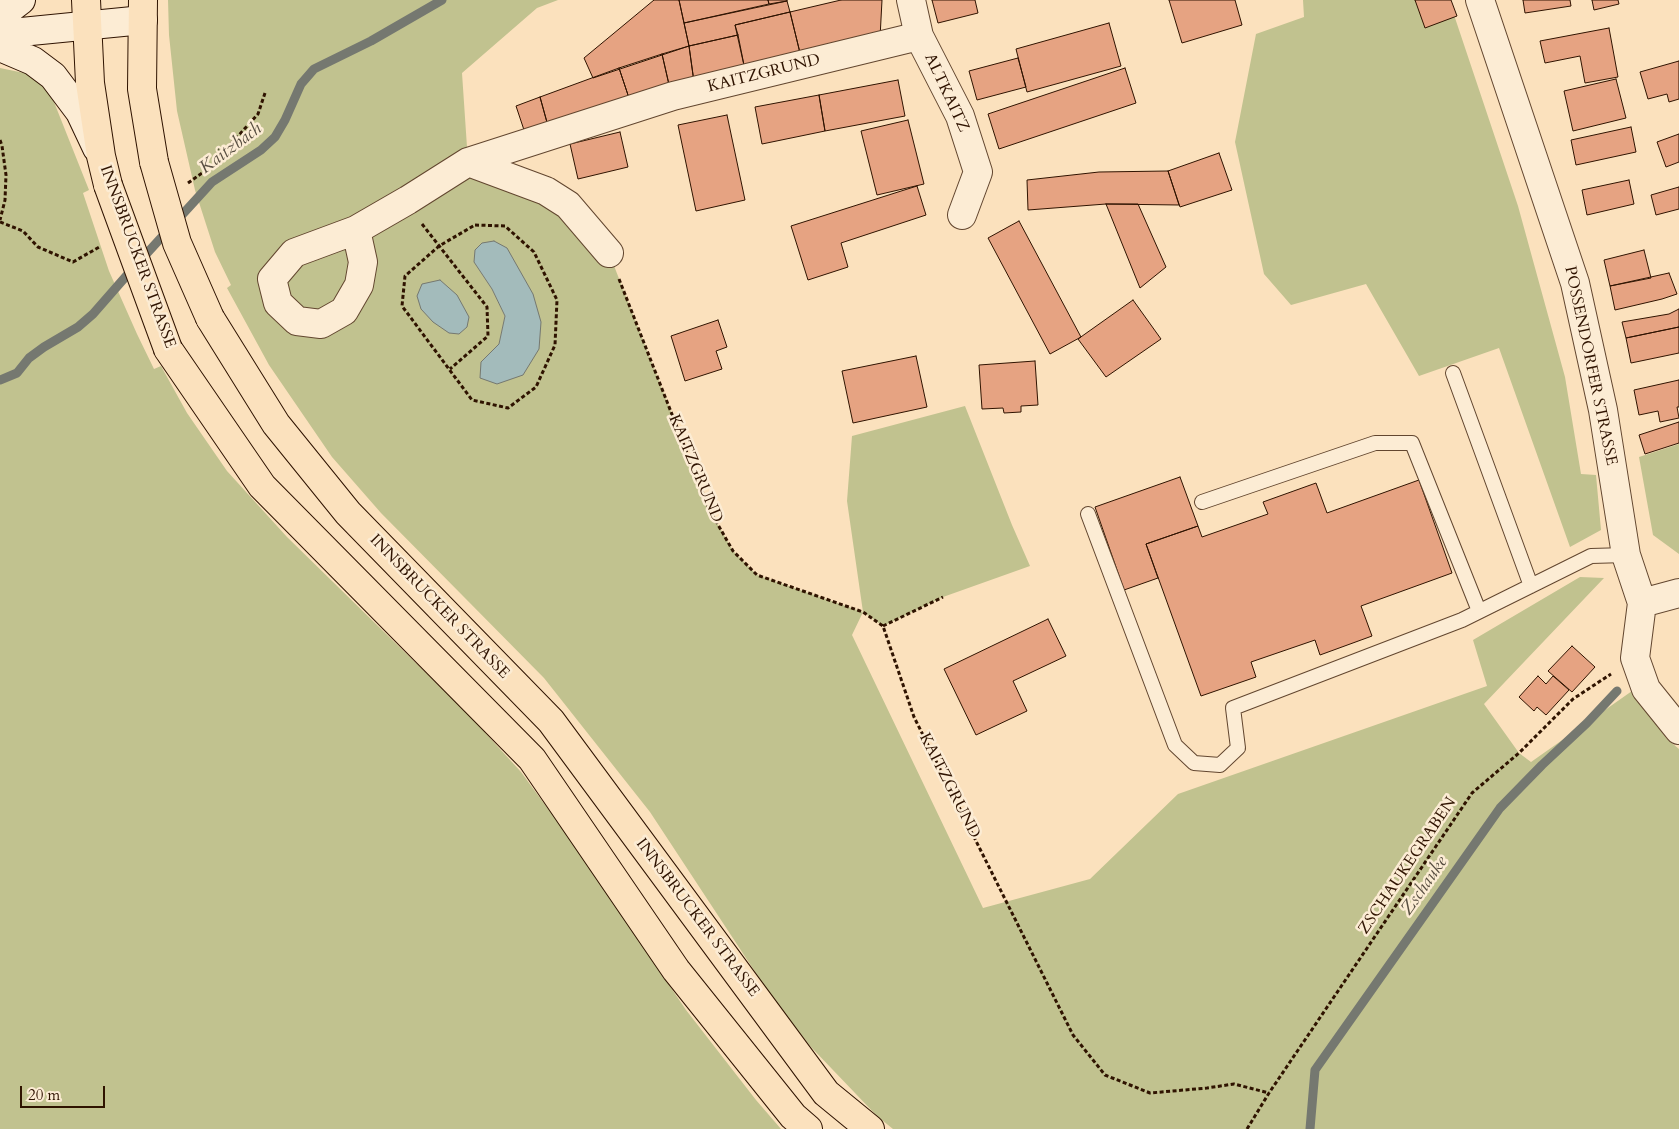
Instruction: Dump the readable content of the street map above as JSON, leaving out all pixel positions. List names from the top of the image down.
{
  "streets": {
    "main road": ["INNSBRUCKER STRASSE"],
    "street": ["KAITZGRUND", "ALTKAITZ", "POSSENDORFER STRASSE"],
    "path": ["ZSCHAUKEGRABEN"]
  },
  "crossings": [
    ["KAITZGRUND", "ALTKAITZ"],
    ["KAITZGRUND", "ZSCHAUKEGRABEN"],
    ["POSSENDORFER STRASSE", "ZSCHAUKEGRABEN"]
  ],
  "water": ["Kaitzbach", "Zschauke"],
  "scale_bar": "20 m"
}
